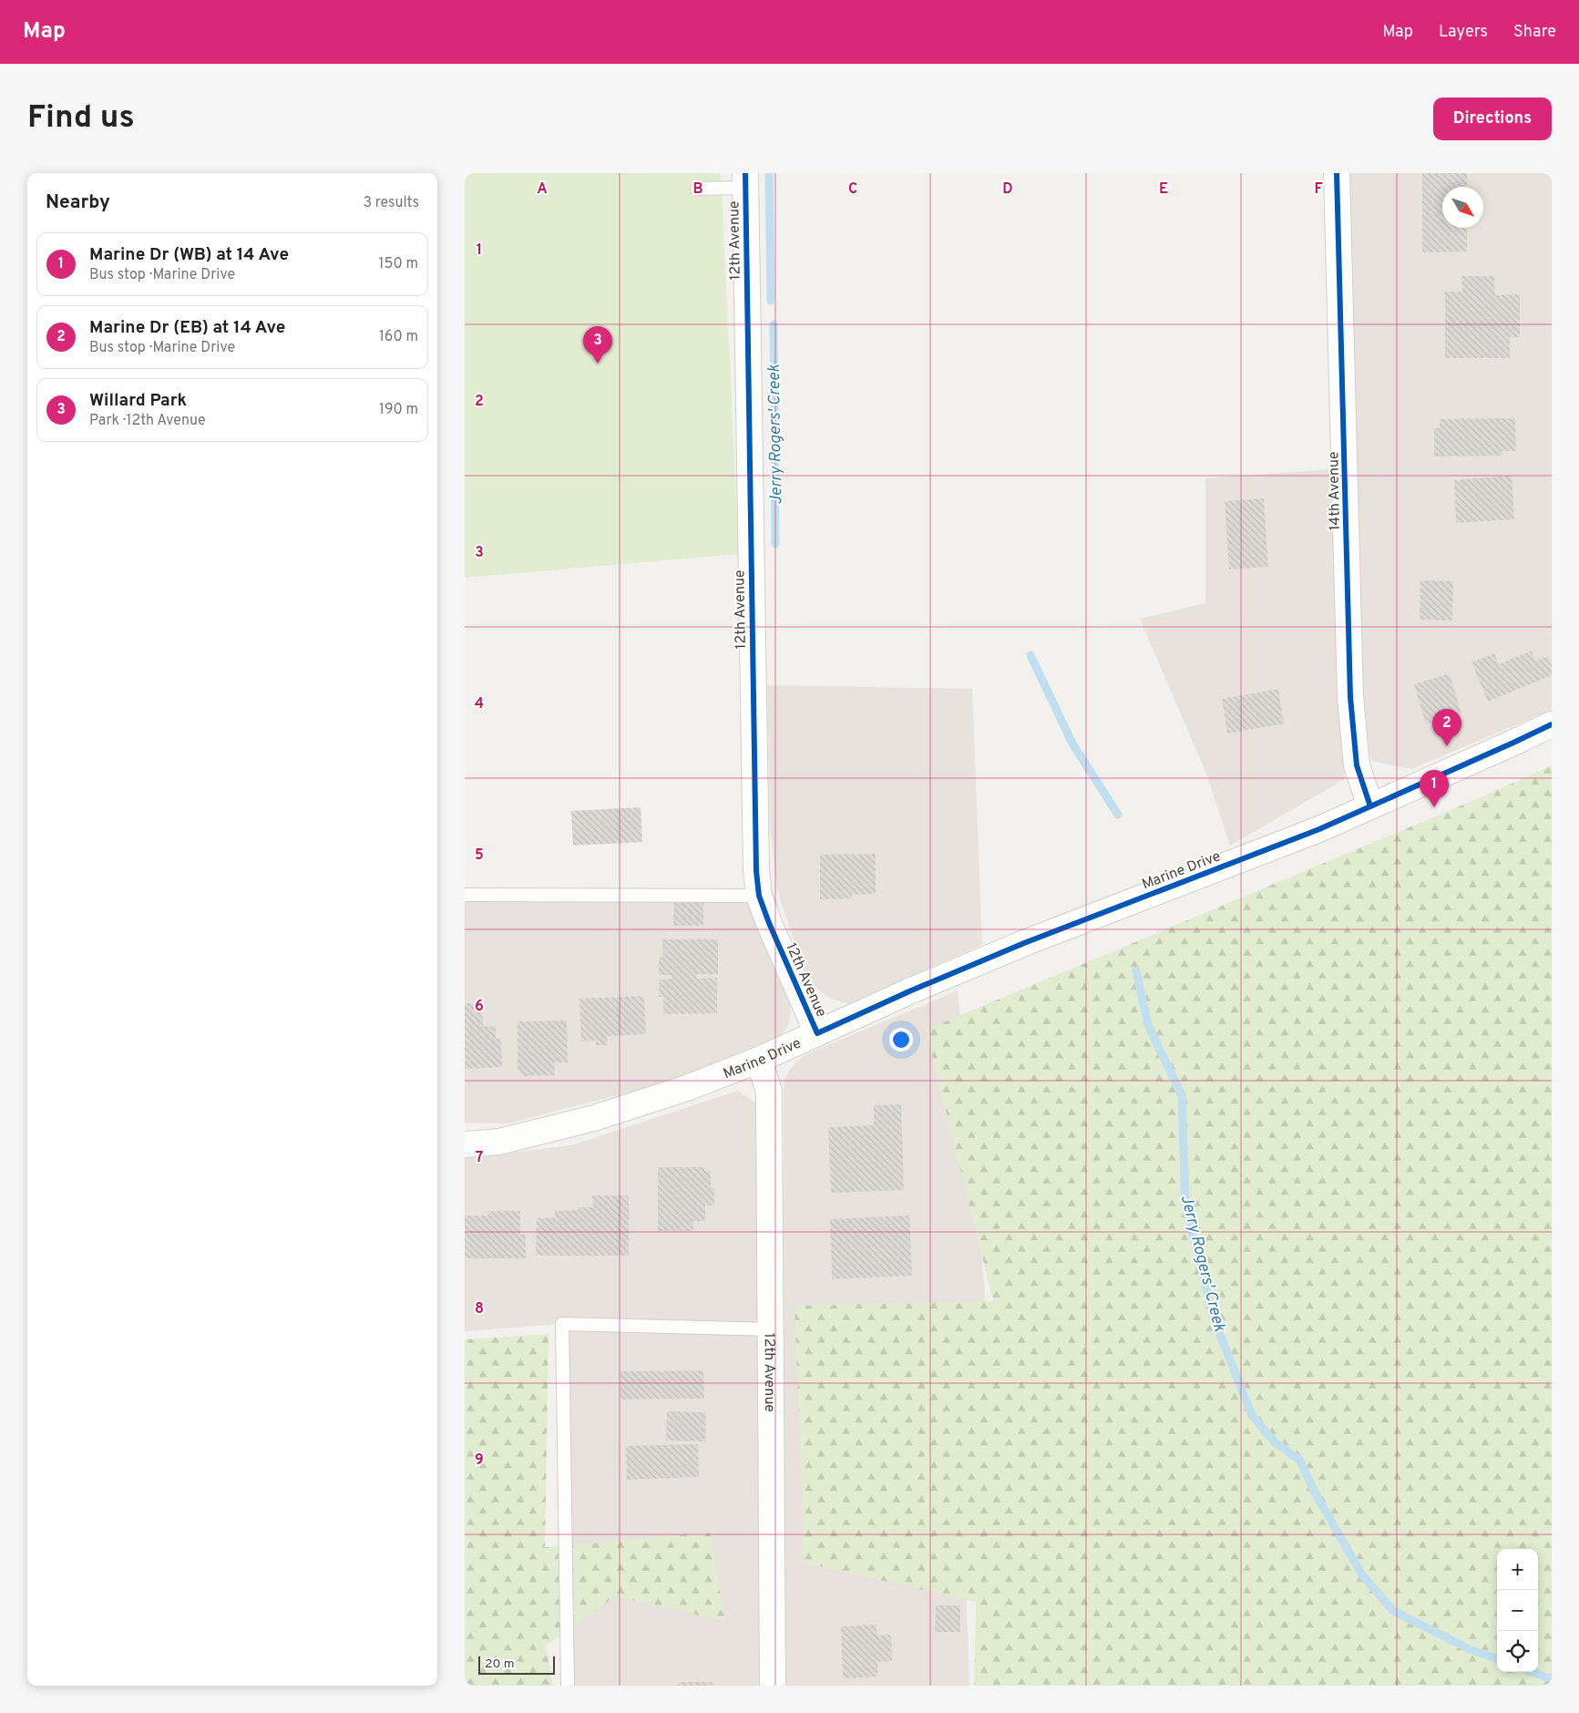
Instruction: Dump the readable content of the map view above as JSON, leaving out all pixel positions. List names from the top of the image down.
{
  "streets": {
    "street": ["12th Avenue", "14th Avenue", "Marine Drive"]
  },
  "crossings": [
    ["12th Avenue", "Marine Drive"],
    ["14th Avenue", "Marine Drive"]
  ],
  "water": ["Jerry Rogers' Creek"],
  "scale_bar": "20 m",
  "north": "bottom right",
  "page": {
    "header": "Map",
    "nav": ["Map", "Layers", "Share"],
    "buttons": "Directions",
    "title": "Find us",
    "heading": ["Nearby", "3 results"],
    "list": [
      {
        "mark": "1",
        "name": "Marine Dr (WB) at 14 Ave",
        "note": "Bus stop · Marine Drive",
        "value": "150 m"
      },
      {
        "mark": "2",
        "name": "Marine Dr (EB) at 14 Ave",
        "note": "Bus stop · Marine Drive",
        "value": "160 m"
      },
      {
        "mark": "3",
        "name": "Willard Park",
        "note": "Park · 12th Avenue",
        "value": "190 m"
      }
    ],
    "pins": ["3", "2", "1"],
    "map_buttons": ["+", "−"],
    "scale": "20 m"
  },
  "grid": {
    "columns": [
      "A",
      "B",
      "C",
      "D",
      "E",
      "F"
    ],
    "rows": [
      "1",
      "2",
      "3",
      "4",
      "5",
      "6",
      "7",
      "8",
      "9"
    ]
  }
}
